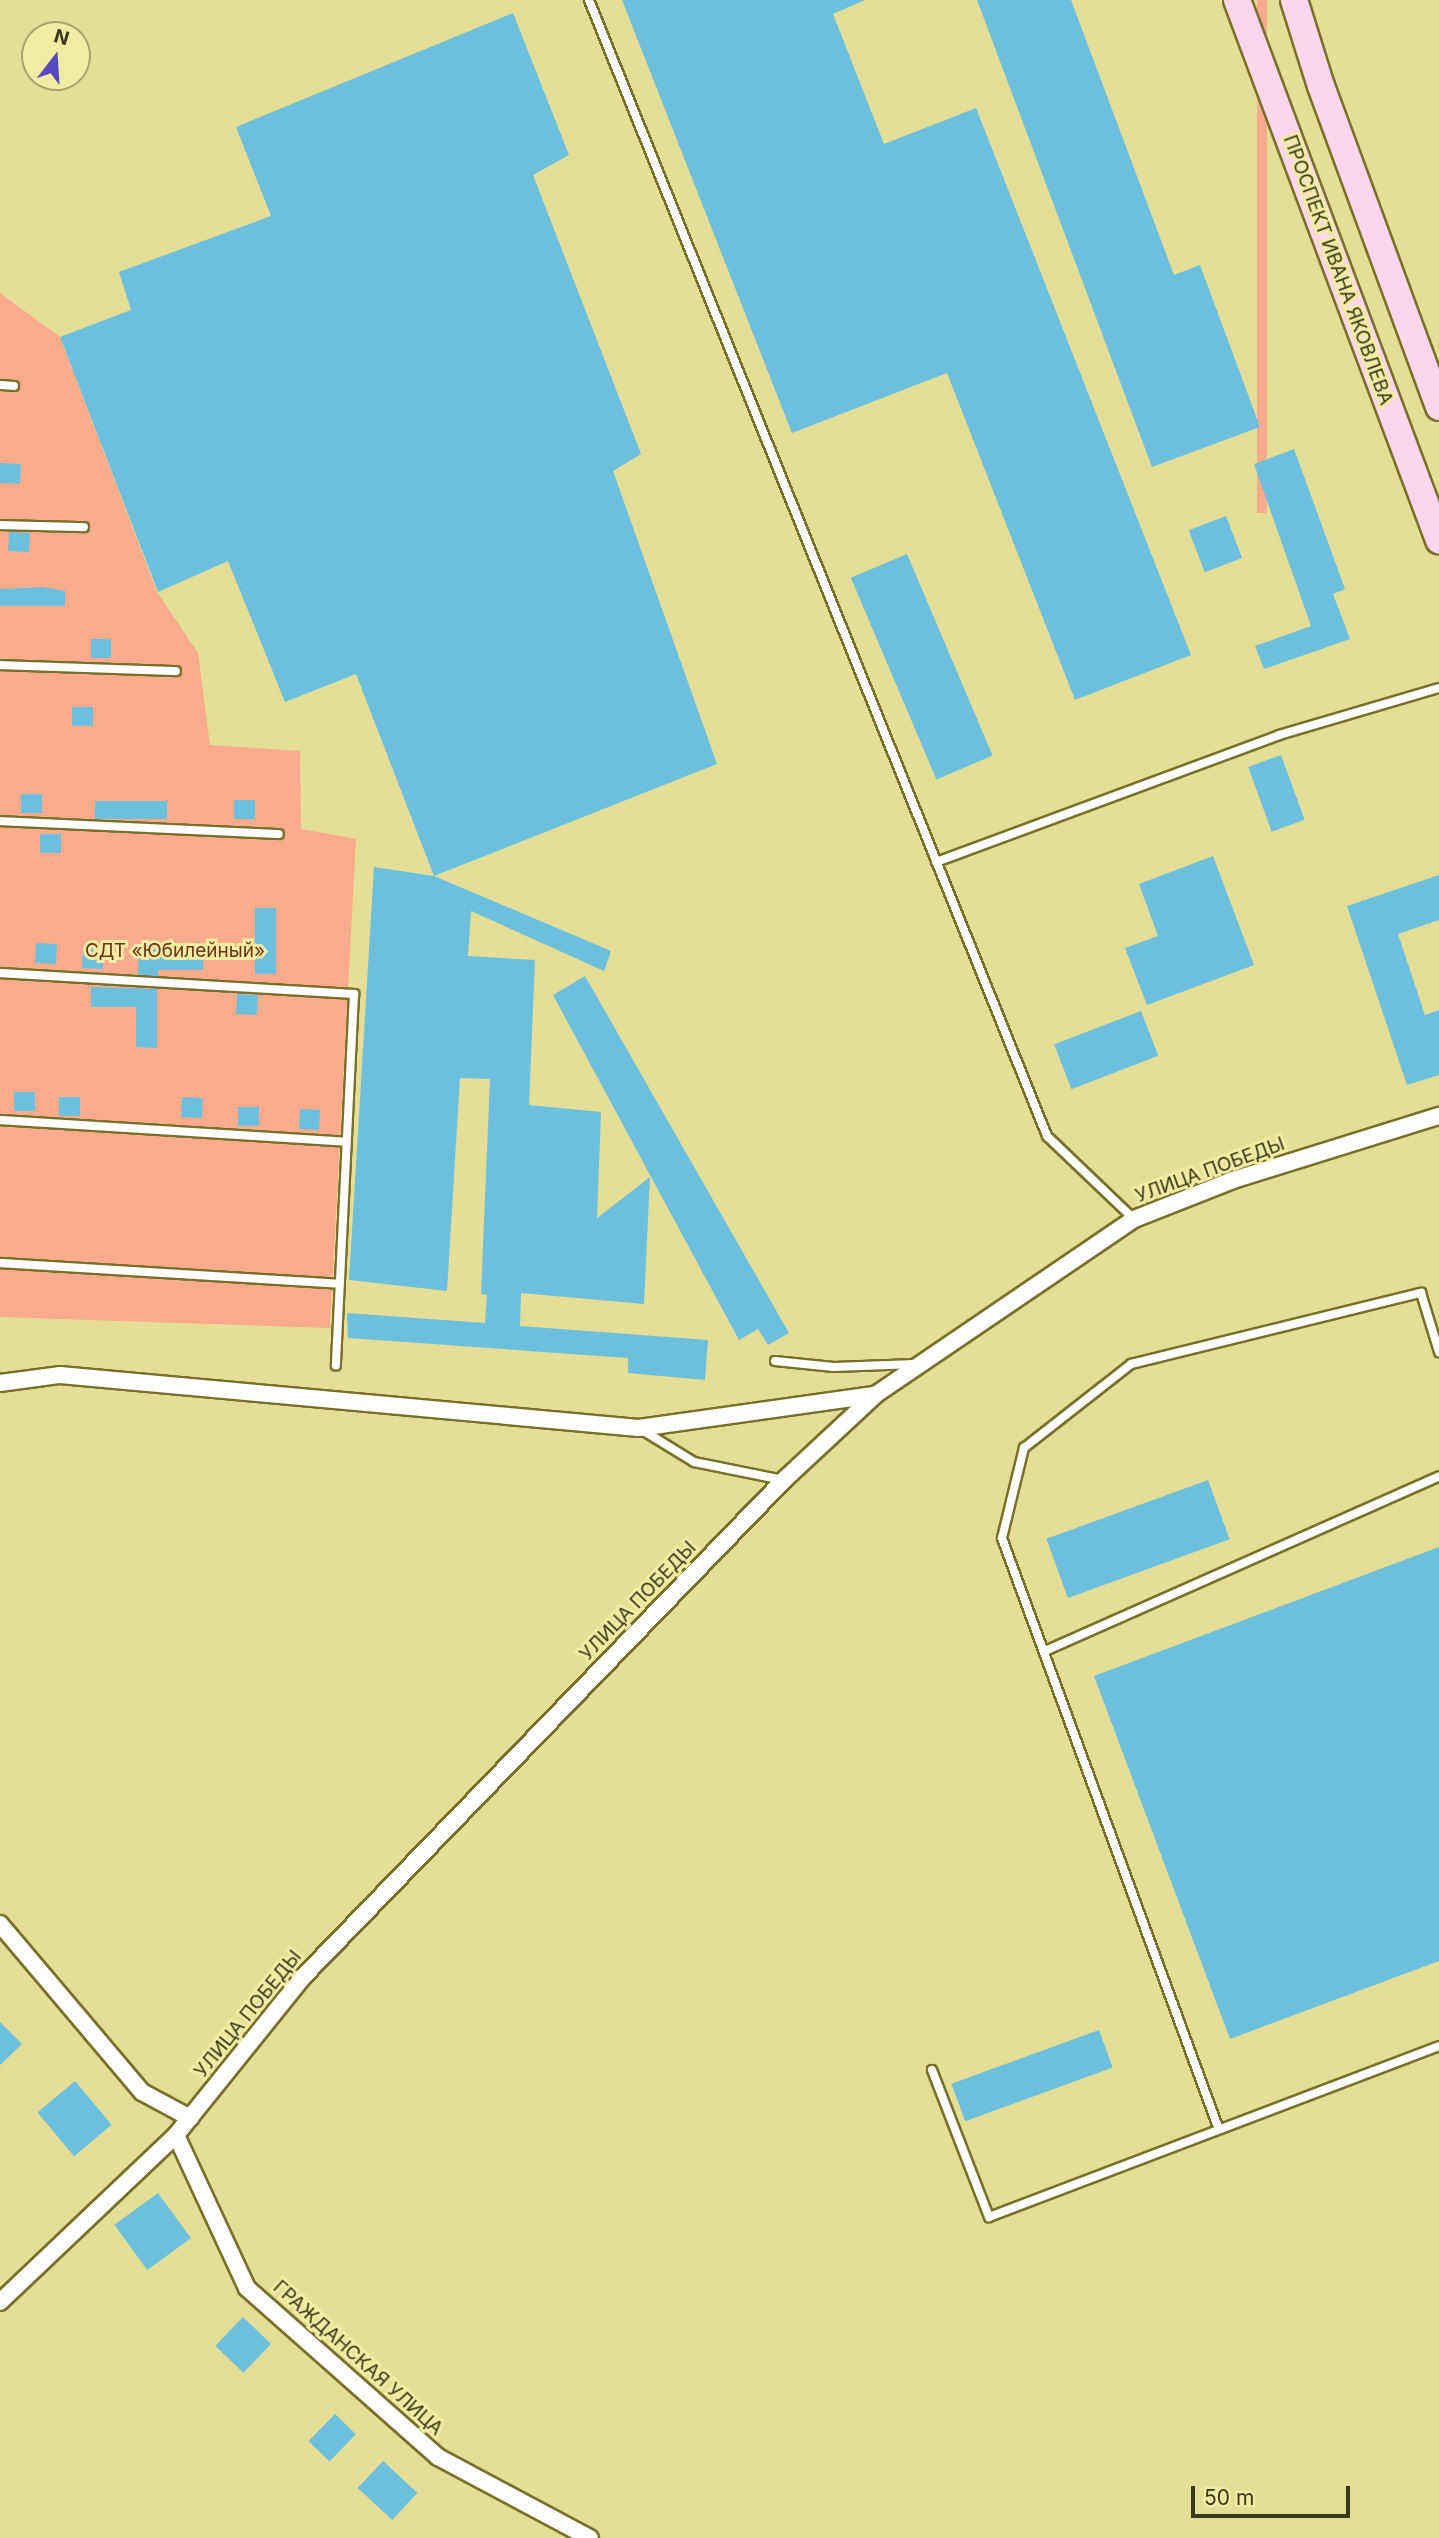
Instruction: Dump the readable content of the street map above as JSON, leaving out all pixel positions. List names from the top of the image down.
{
  "streets": {
    "main road": ["ПРОСПЕКТ ИВАНА ЯКОВЛЕВА"],
    "street": ["УЛИЦА ПОБЕДЫ", "ГРАЖДАНСКАЯ УЛИЦА"]
  },
  "crossings": [
    ["УЛИЦА ПОБЕДЫ", "ГРАЖДАНСКАЯ УЛИЦА"]
  ],
  "parks": ["СДТ «Юбилейный»"],
  "scale_bar": "50 m",
  "north": "top"
}
